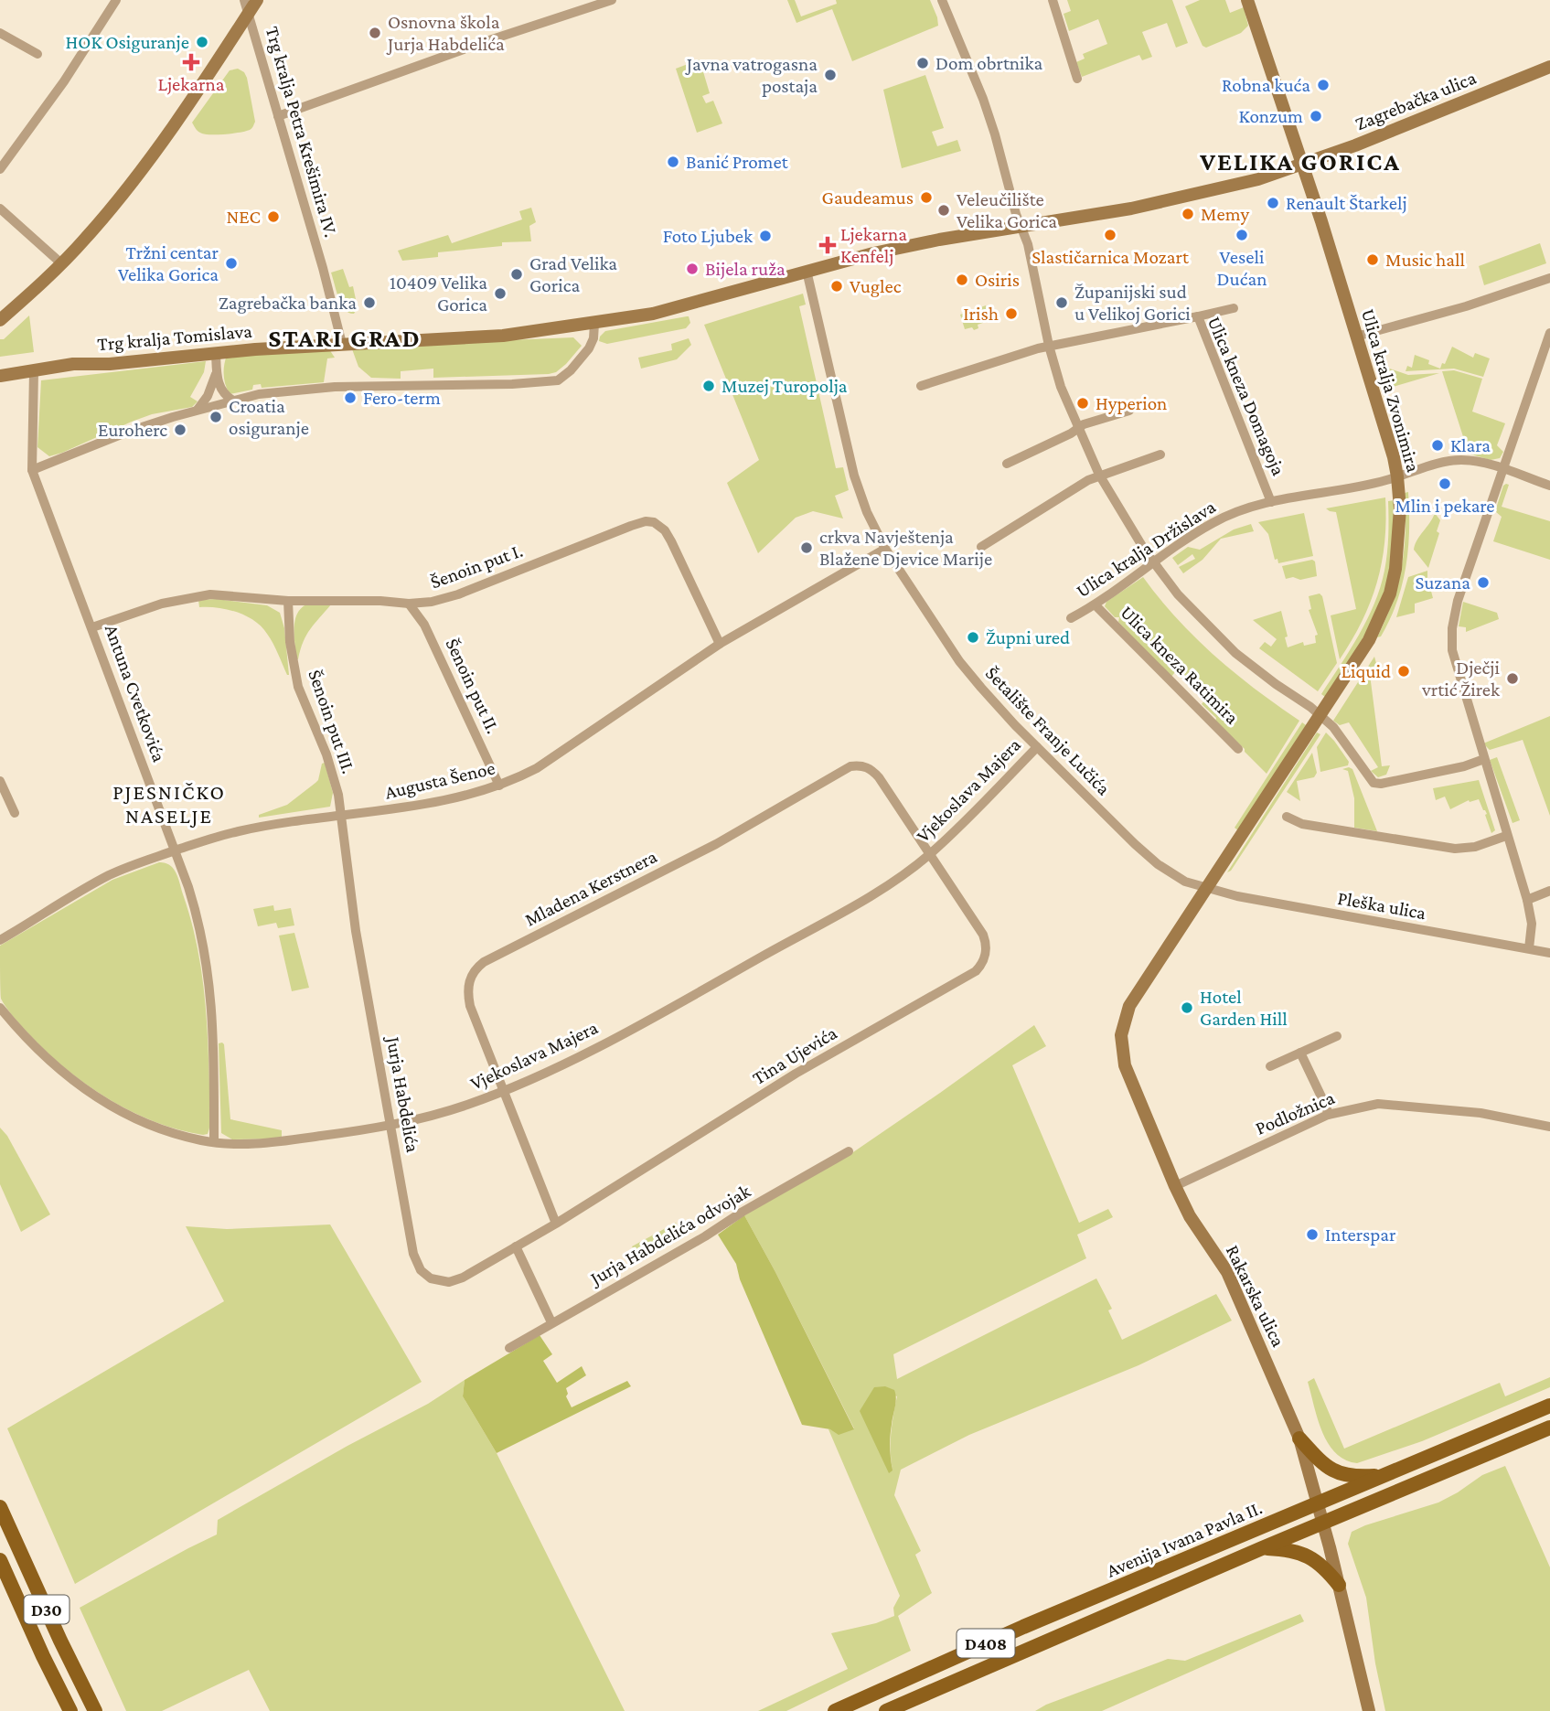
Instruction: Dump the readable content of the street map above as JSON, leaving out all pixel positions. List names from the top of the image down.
{
  "streets": {
    "main road": [
      "Zagrebačka ulica",
      "Trg kralja Petra Krešimira IV.",
      "Trg kralja Tomislava",
      "Ulica kralja Zvonimira",
      "Rakarska ulica",
      "Avenija Ivana Pavla II.",
      "D30",
      "D408"
    ],
    "street": [
      "Ulica kneza Domagoja",
      "Ulica kralja Držislava",
      "Šenoin put I.",
      "Ulica kneza Ratimira",
      "Šenoin put II.",
      "Antuna Cvetkovića",
      "Šenoin put III.",
      "Šetalište Franje Lučića",
      "Augusta Šenoe",
      "Vjekoslava Majera",
      "Mladena Kerstnera",
      "Pleška ulica",
      "Tina Ujevića",
      "Jurja Habdelića",
      "Podložnica",
      "Jurja Habdelića odvojak"
    ]
  },
  "crossings": [
    ["Zagrebačka ulica", "Trg kralja Tomislava"],
    ["Zagrebačka ulica", "Ulica kralja Zvonimira"],
    ["Zagrebačka ulica", "Šetalište Franje Lučića"],
    ["Trg kralja Petra Krešimira IV.", "Trg kralja Tomislava"],
    ["Trg kralja Tomislava", "Antuna Cvetkovića"],
    ["Trg kralja Tomislava", "Šetalište Franje Lučića"],
    ["Ulica kralja Zvonimira", "Ulica kralja Držislava"],
    ["Ulica kralja Zvonimira", "Šetalište Franje Lučića"],
    ["Ulica kralja Zvonimira", "Pleška ulica"],
    ["Ulica kralja Zvonimira", "Rakarska ulica"],
    ["Ulica kneza Domagoja", "Ulica kralja Držislava"],
    ["Ulica kralja Držislava", "Ulica kneza Ratimira"],
    ["Šenoin put I.", "Šenoin put II."],
    ["Šenoin put I.", "Antuna Cvetkovića"],
    ["Šenoin put I.", "Šenoin put III."],
    ["Šenoin put I.", "Augusta Šenoe"],
    ["Šenoin put II.", "Augusta Šenoe"],
    ["Antuna Cvetkovića", "Augusta Šenoe"],
    ["Antuna Cvetkovića", "Vjekoslava Majera"],
    ["Šenoin put III.", "Augusta Šenoe"],
    ["Šenoin put III.", "Jurja Habdelića"],
    ["Šetalište Franje Lučića", "Augusta Šenoe"],
    ["Šetalište Franje Lučića", "Vjekoslava Majera"],
    ["Šetalište Franje Lučića", "Pleška ulica"],
    ["Šetalište Franje Lučića", "Rakarska ulica"],
    ["Augusta Šenoe", "Jurja Habdelića"],
    ["Vjekoslava Majera", "Mladena Kerstnera"],
    ["Vjekoslava Majera", "Tina Ujevića"],
    ["Vjekoslava Majera", "Jurja Habdelića"],
    ["Mladena Kerstnera", "Tina Ujevića"],
    ["Pleška ulica", "Rakarska ulica"],
    ["Tina Ujevića", "Jurja Habdelića"],
    ["Podložnica", "Rakarska ulica"],
    ["Rakarska ulica", "Avenija Ivana Pavla II."]
  ],
  "districts": ["VELIKA GORICA", "STARI GRAD", "PJESNIČKO NASELJE"],
  "places": {
    "other": [
      "Osnovna škola Jurja Habdelića",
      "HOK Osiguranje",
      "Dom obrtnika",
      "Javna vatrogasna postaja",
      "Robna kuća",
      "Konzum",
      "Banić Promet",
      "Gaudeamus",
      "Renault Štarkelj",
      "Veleučilište Velika Gorica",
      "Memy",
      "NEC",
      "Slastičarnica Mozart",
      "Veseli Dućan",
      "Foto Ljubek",
      "Music hall",
      "Tržni centar Velika Gorica",
      "Bijela ruža",
      "Grad Velika Gorica",
      "Osiris",
      "Vuglec",
      "10409 Velika Gorica",
      "Zagrebačka banka",
      "Županijski sud u Velikoj Gorici",
      "Irish",
      "Muzej Turopolja",
      "Fero-term",
      "Hyperion",
      "Croatia osiguranje",
      "Euroherc",
      "Klara",
      "Mlin i pekare",
      "crkva Navještenja Blažene Djevice Marije",
      "Suzana",
      "Župni ured",
      "Liquid",
      "Dječji vrtić Žirek",
      "Hotel Garden Hill",
      "Interspar"
    ],
    "health": ["Ljekarna", "Ljekarna Kenfelj"]
  }
}
